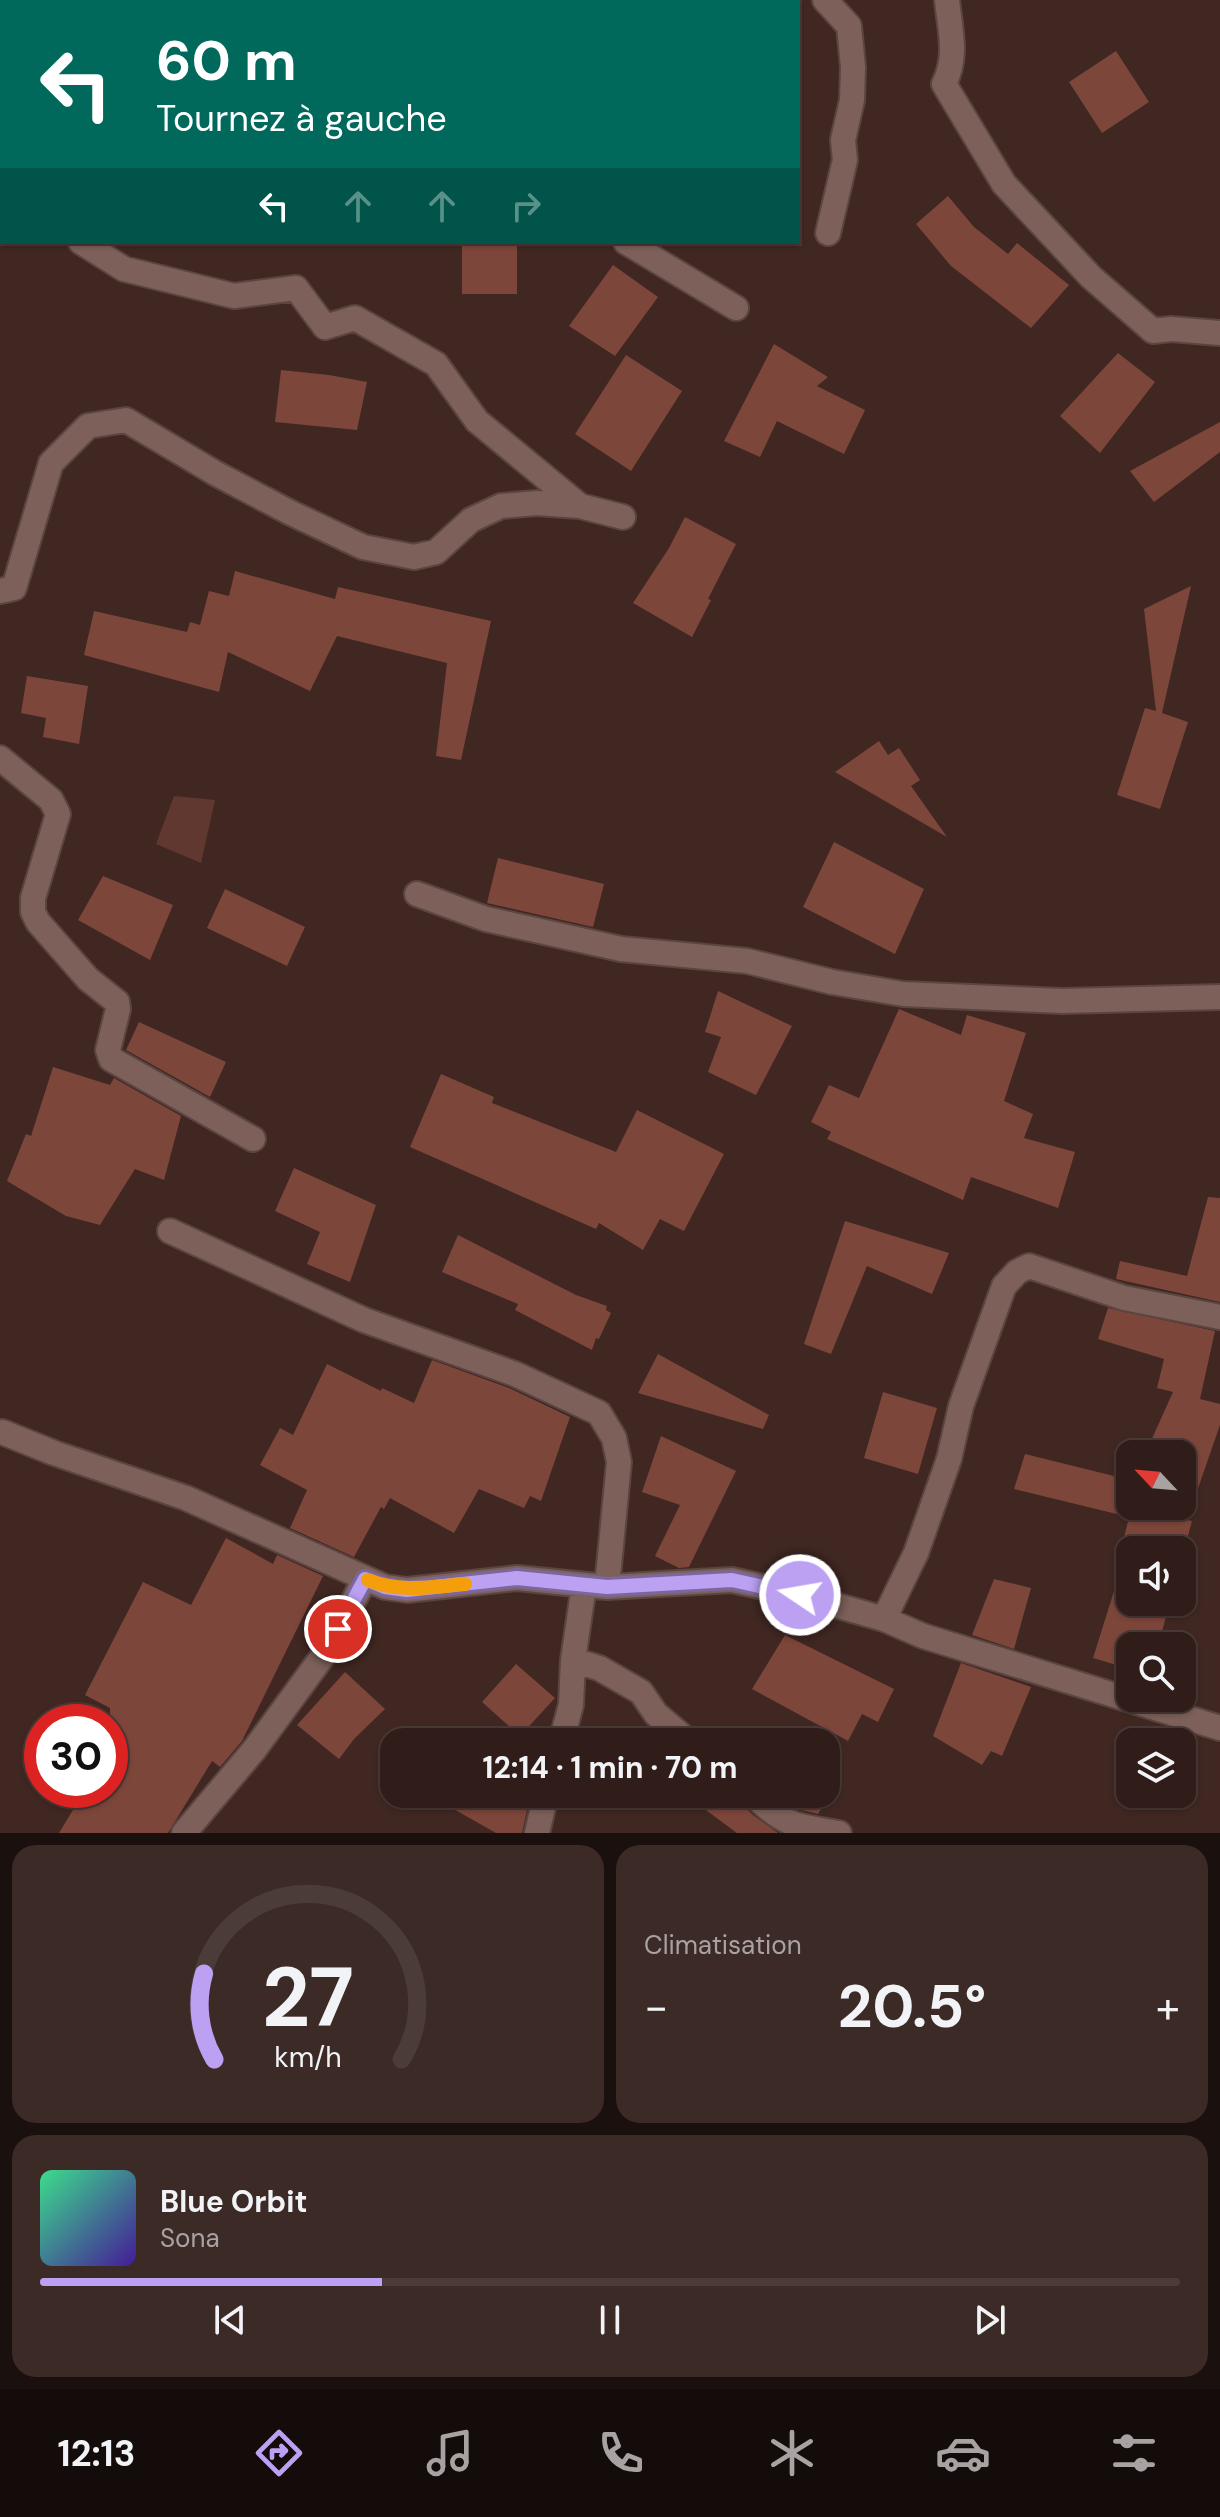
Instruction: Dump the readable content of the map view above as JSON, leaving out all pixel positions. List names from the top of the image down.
{
  "north": "top left",
  "page": {
    "turn": ["60 m", "Tournez à gauche"],
    "limit": "30",
    "trip": "12:14 · 1 min · 70 m",
    "tile": "Climatisation",
    "heat": ["−", "20.5°", "+"],
    "song": ["Blue Orbit", "Sona"],
    "tabs": "12:13",
    "gauge": ["27", "km/h"]
  }
}
